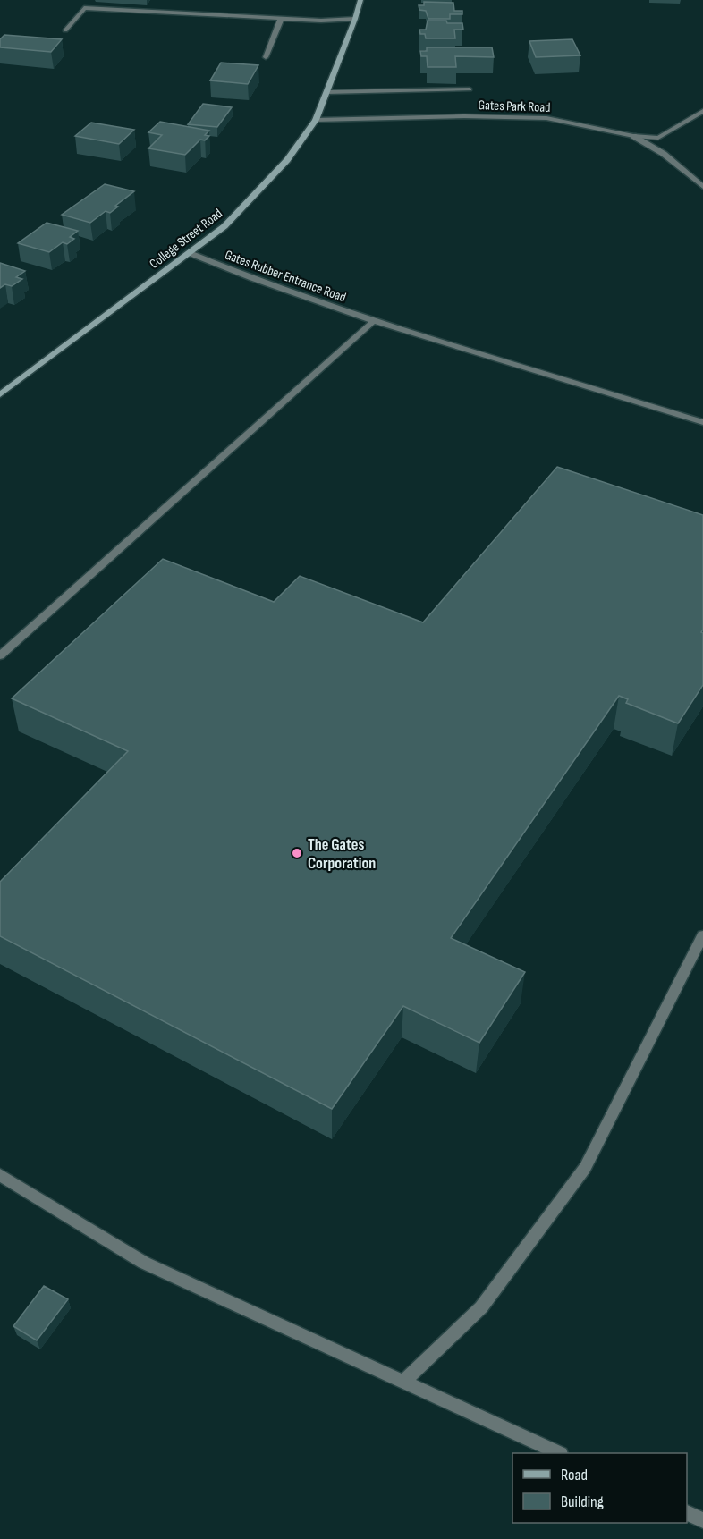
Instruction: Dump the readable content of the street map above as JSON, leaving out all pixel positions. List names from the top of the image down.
{
  "streets": {
    "street": ["Gates Park Road", "College Street Road", "Gates Rubber Entrance Road"]
  },
  "crossings": [
    ["Gates Park Road", "College Street Road"],
    ["College Street Road", "Gates Rubber Entrance Road"]
  ],
  "places": ["The Gates Corporation"],
  "legend": ["Road", "Building"]
}
